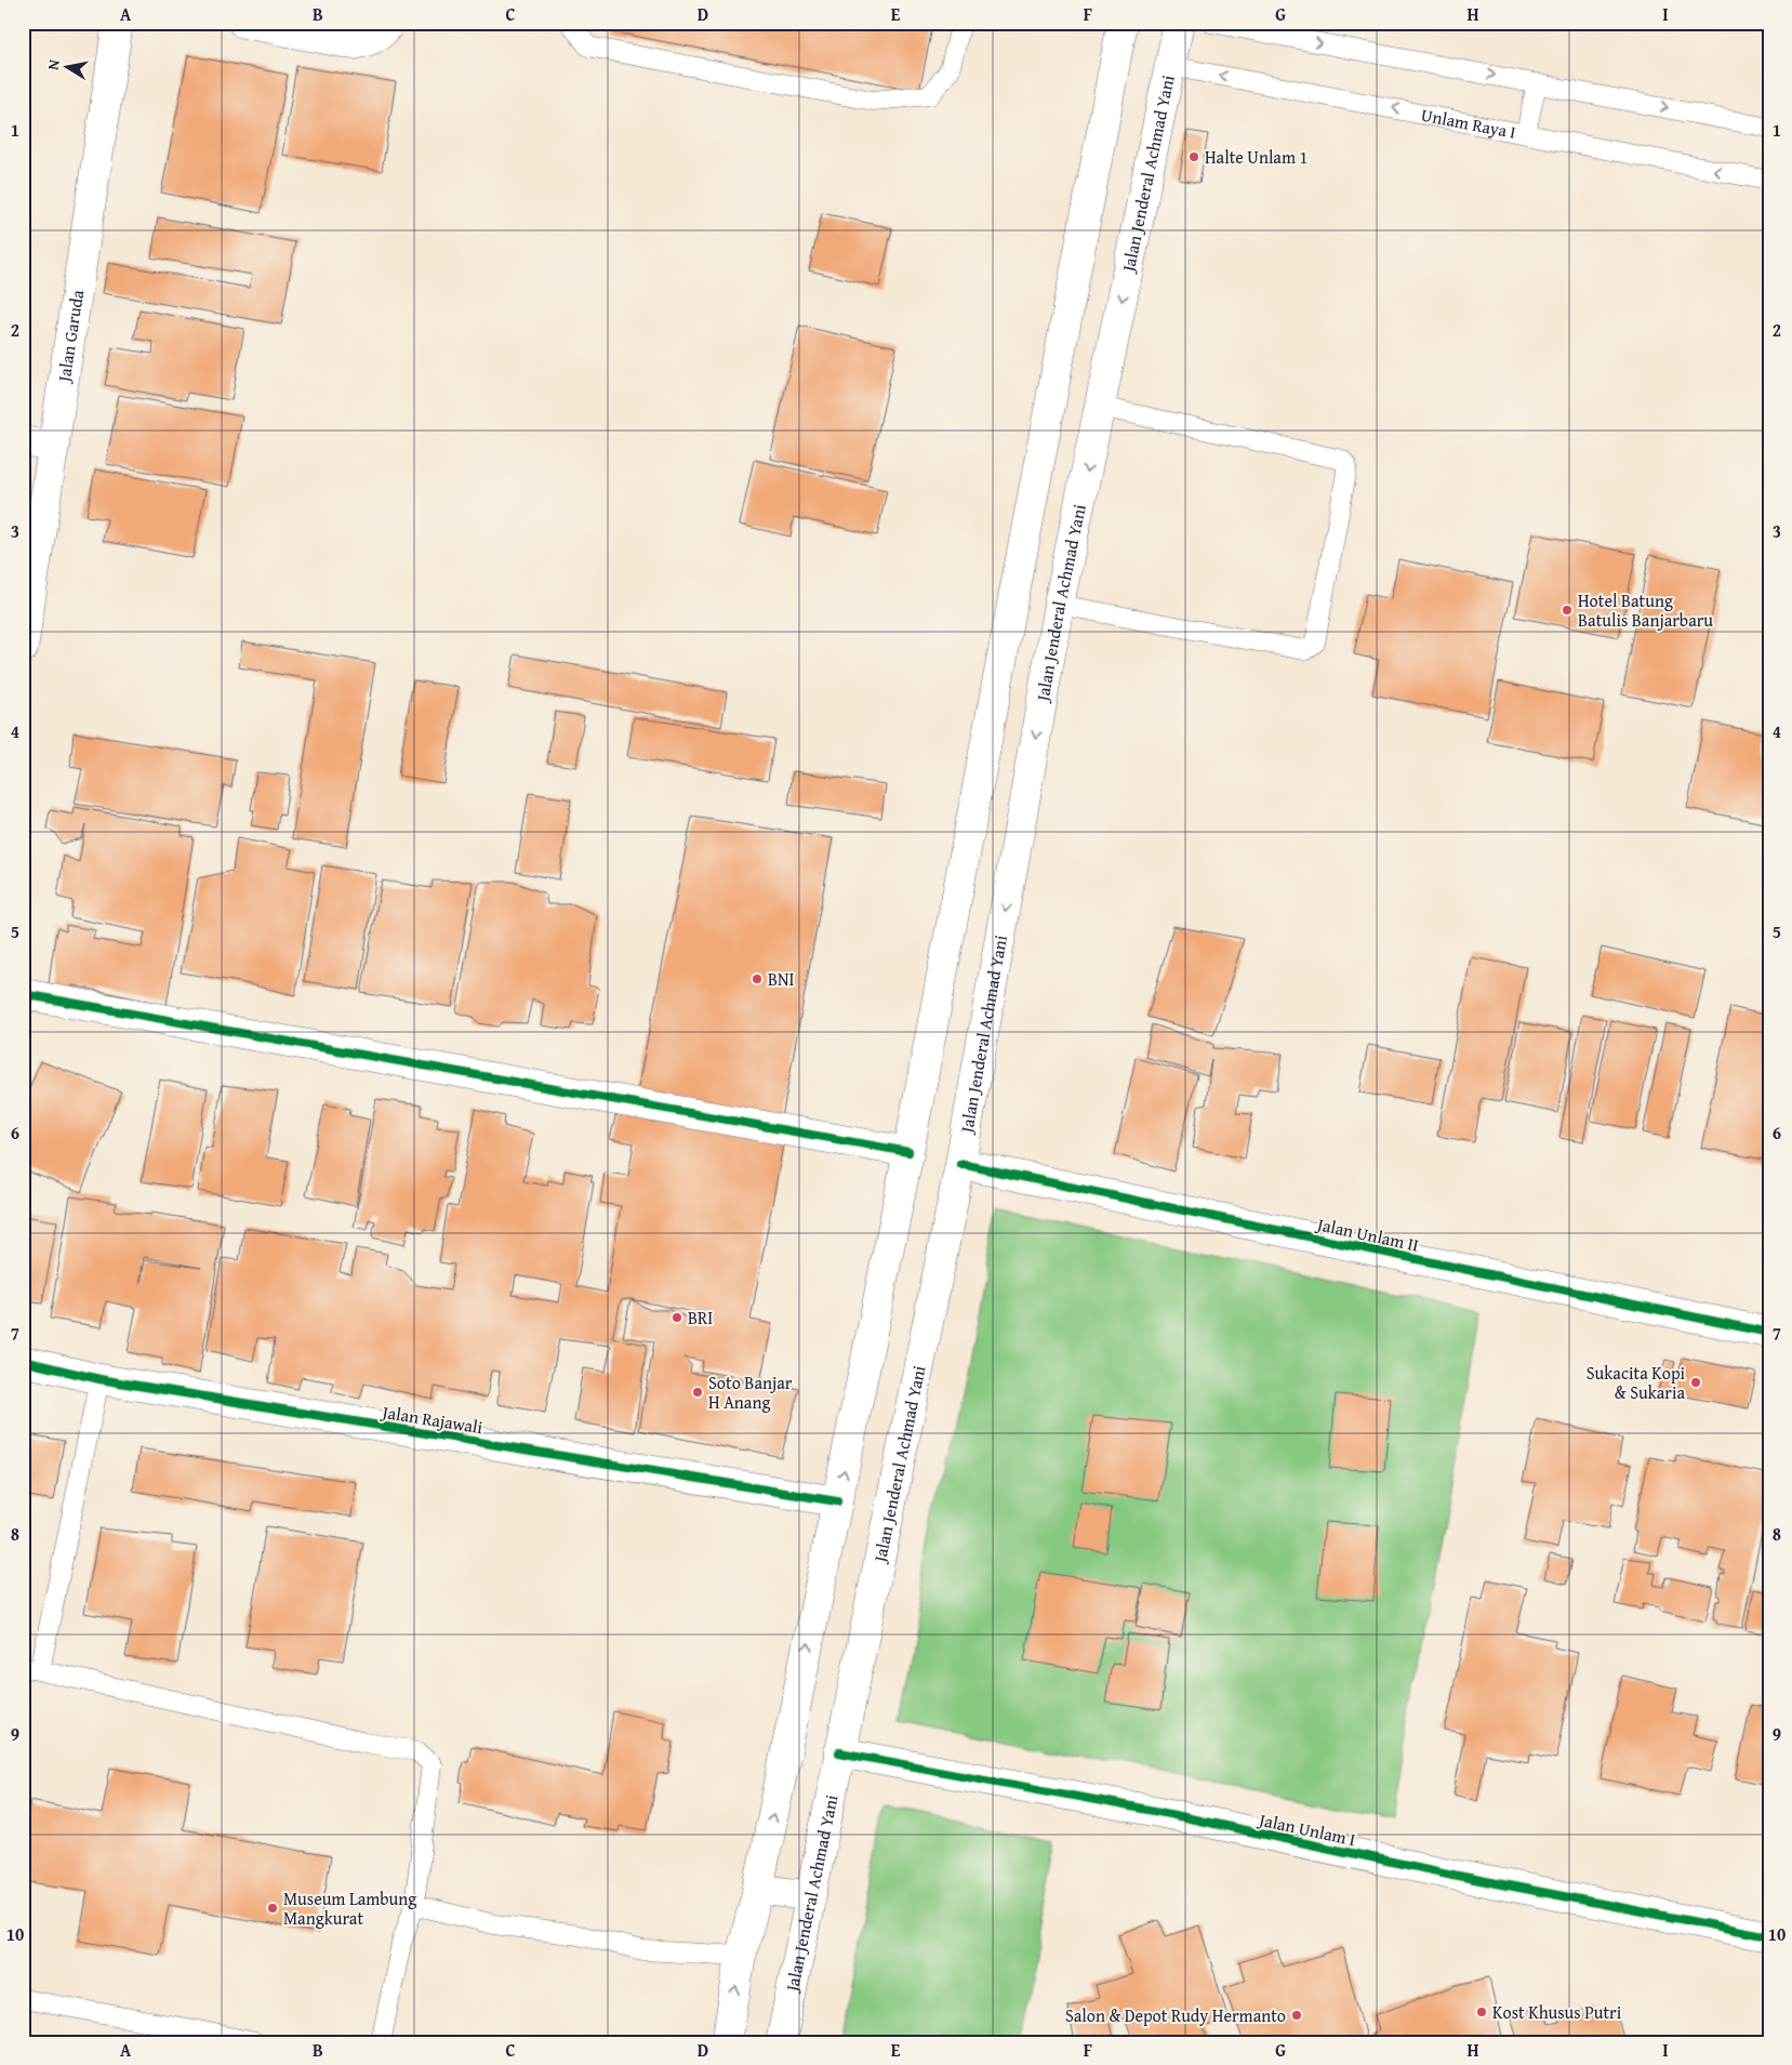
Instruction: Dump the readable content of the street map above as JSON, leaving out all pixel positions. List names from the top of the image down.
{
  "streets": {
    "main road": [
      "Jalan Jenderal Achmad Yani",
      "Jalan Garuda",
      "Jalan Unlam II",
      "Jalan Rajawali",
      "Jalan Unlam I"
    ],
    "lane": ["Unlam Raya I"]
  },
  "crossings": [
    ["Unlam Raya I", "Jalan Jenderal Achmad Yani"],
    ["Jalan Jenderal Achmad Yani", "Jalan Unlam II"],
    ["Jalan Jenderal Achmad Yani", "Jalan Unlam I"]
  ],
  "places": [
    "Halte Unlam 1",
    "Hotel Batung Batulis Banjarbaru",
    "BNI",
    "BRI",
    "Sukacita Kopi & Sukaria",
    "Soto Banjar H Anang",
    "Museum Lambung Mangkurat",
    "Kost Khusus Putri",
    "Salon & Depot Rudy Hermanto"
  ],
  "north": "left",
  "grid": {
    "columns": [
      "A",
      "B",
      "C",
      "D",
      "E",
      "F",
      "G",
      "H",
      "I"
    ],
    "rows": [
      "1",
      "2",
      "3",
      "4",
      "5",
      "6",
      "7",
      "8",
      "9",
      "10"
    ]
  }
}
